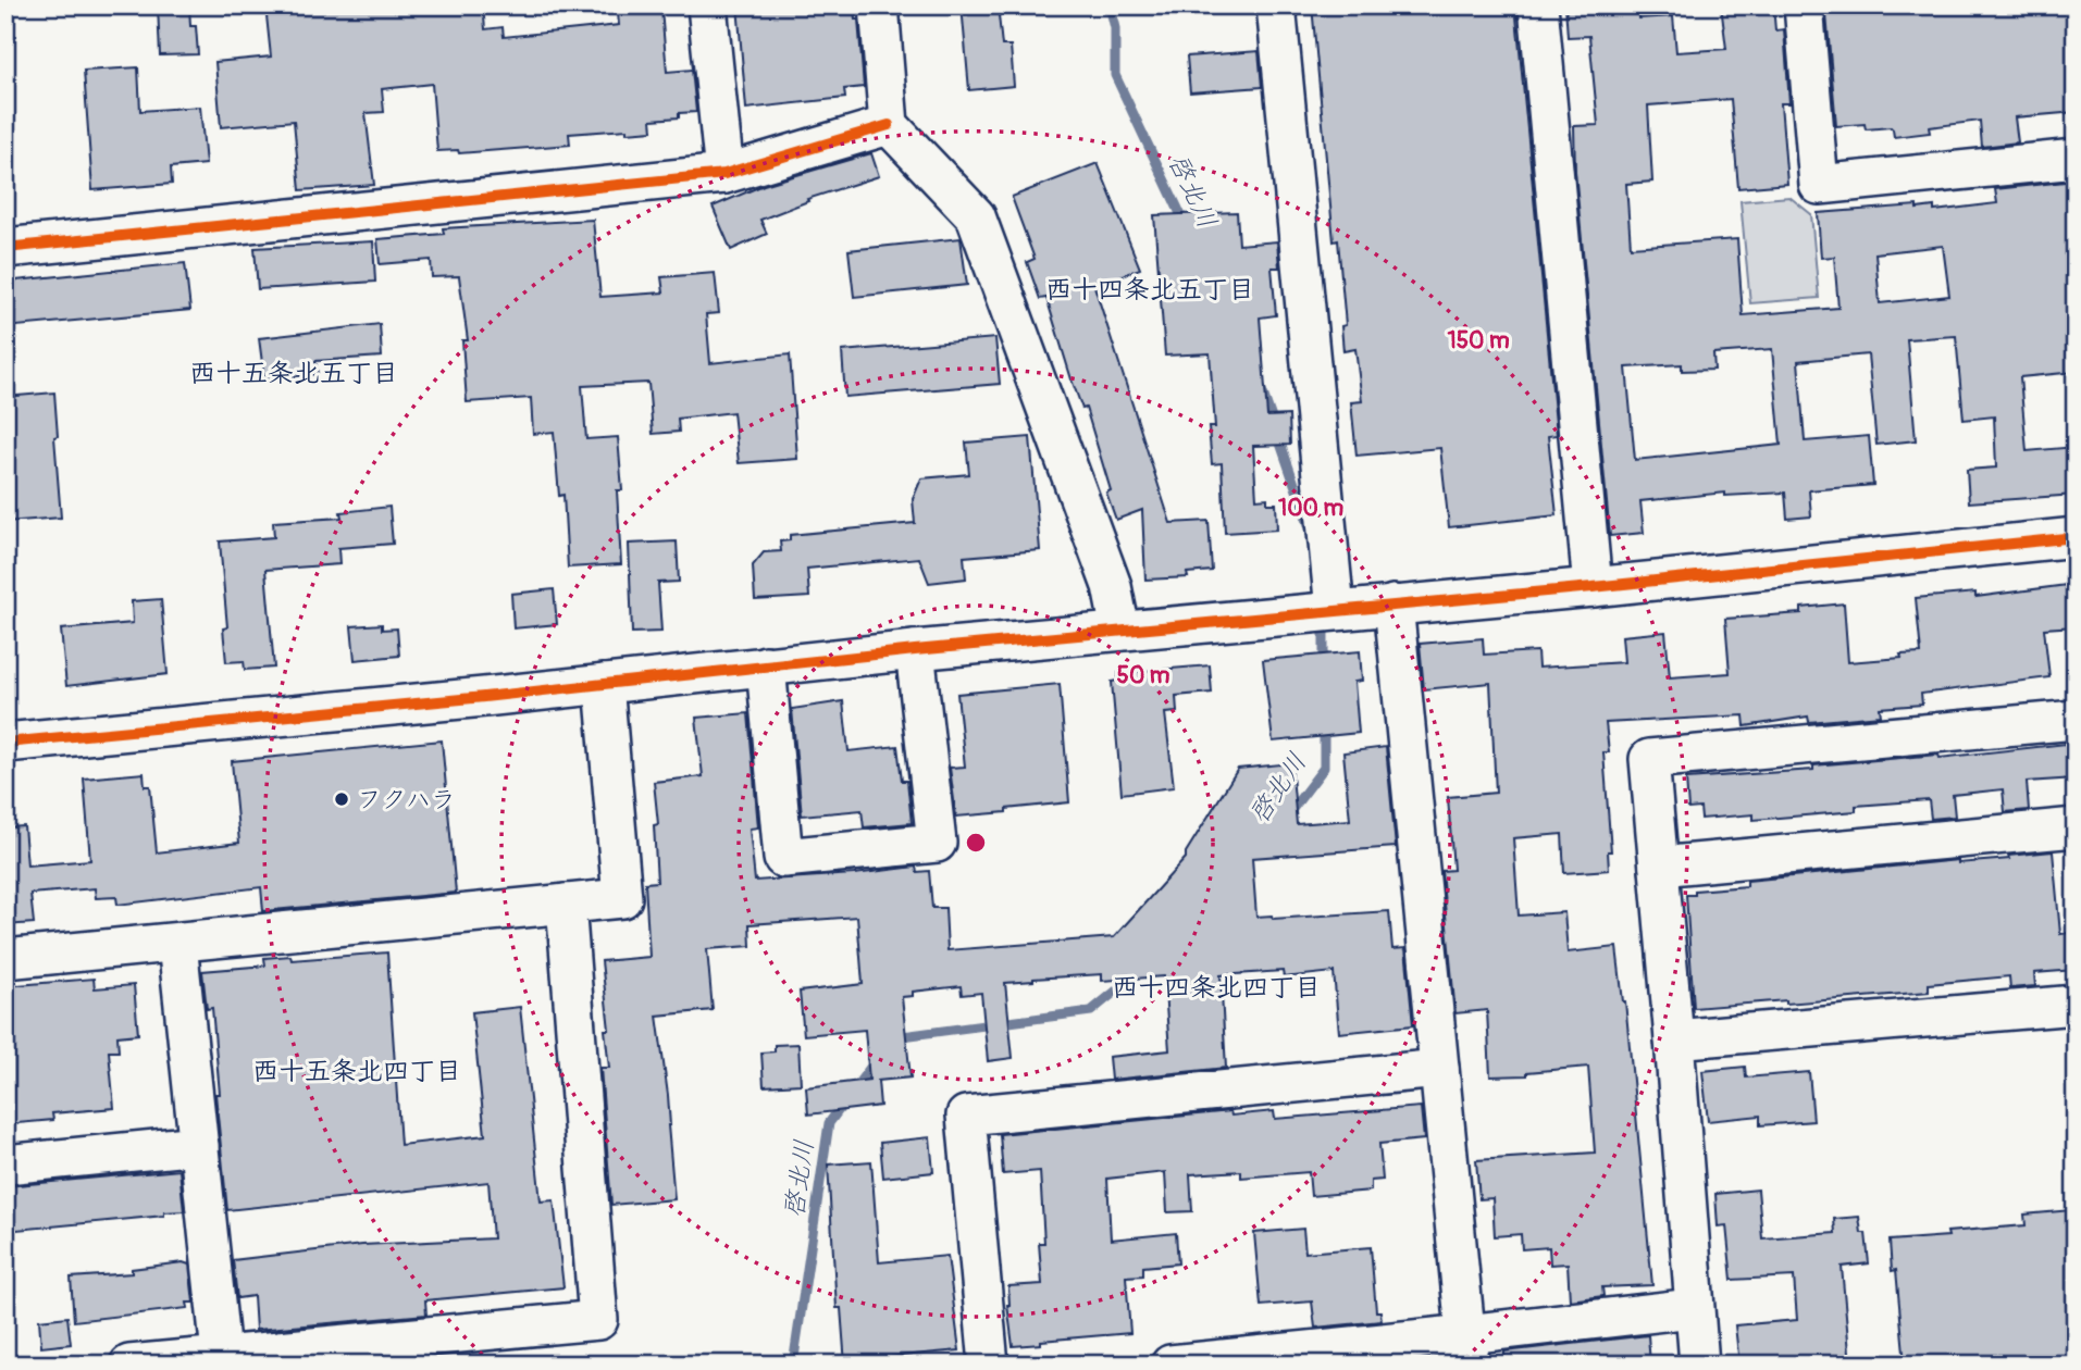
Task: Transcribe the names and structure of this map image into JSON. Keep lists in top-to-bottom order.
{
  "districts": [
    "西十四条北五丁目",
    "西十五条北五丁目",
    "西十四条北四丁目",
    "西十五条北四丁目"
  ],
  "water": ["啓北川"],
  "places": ["フクハラ"],
  "rings": ["150 m", "100 m", "50 m"]
}
